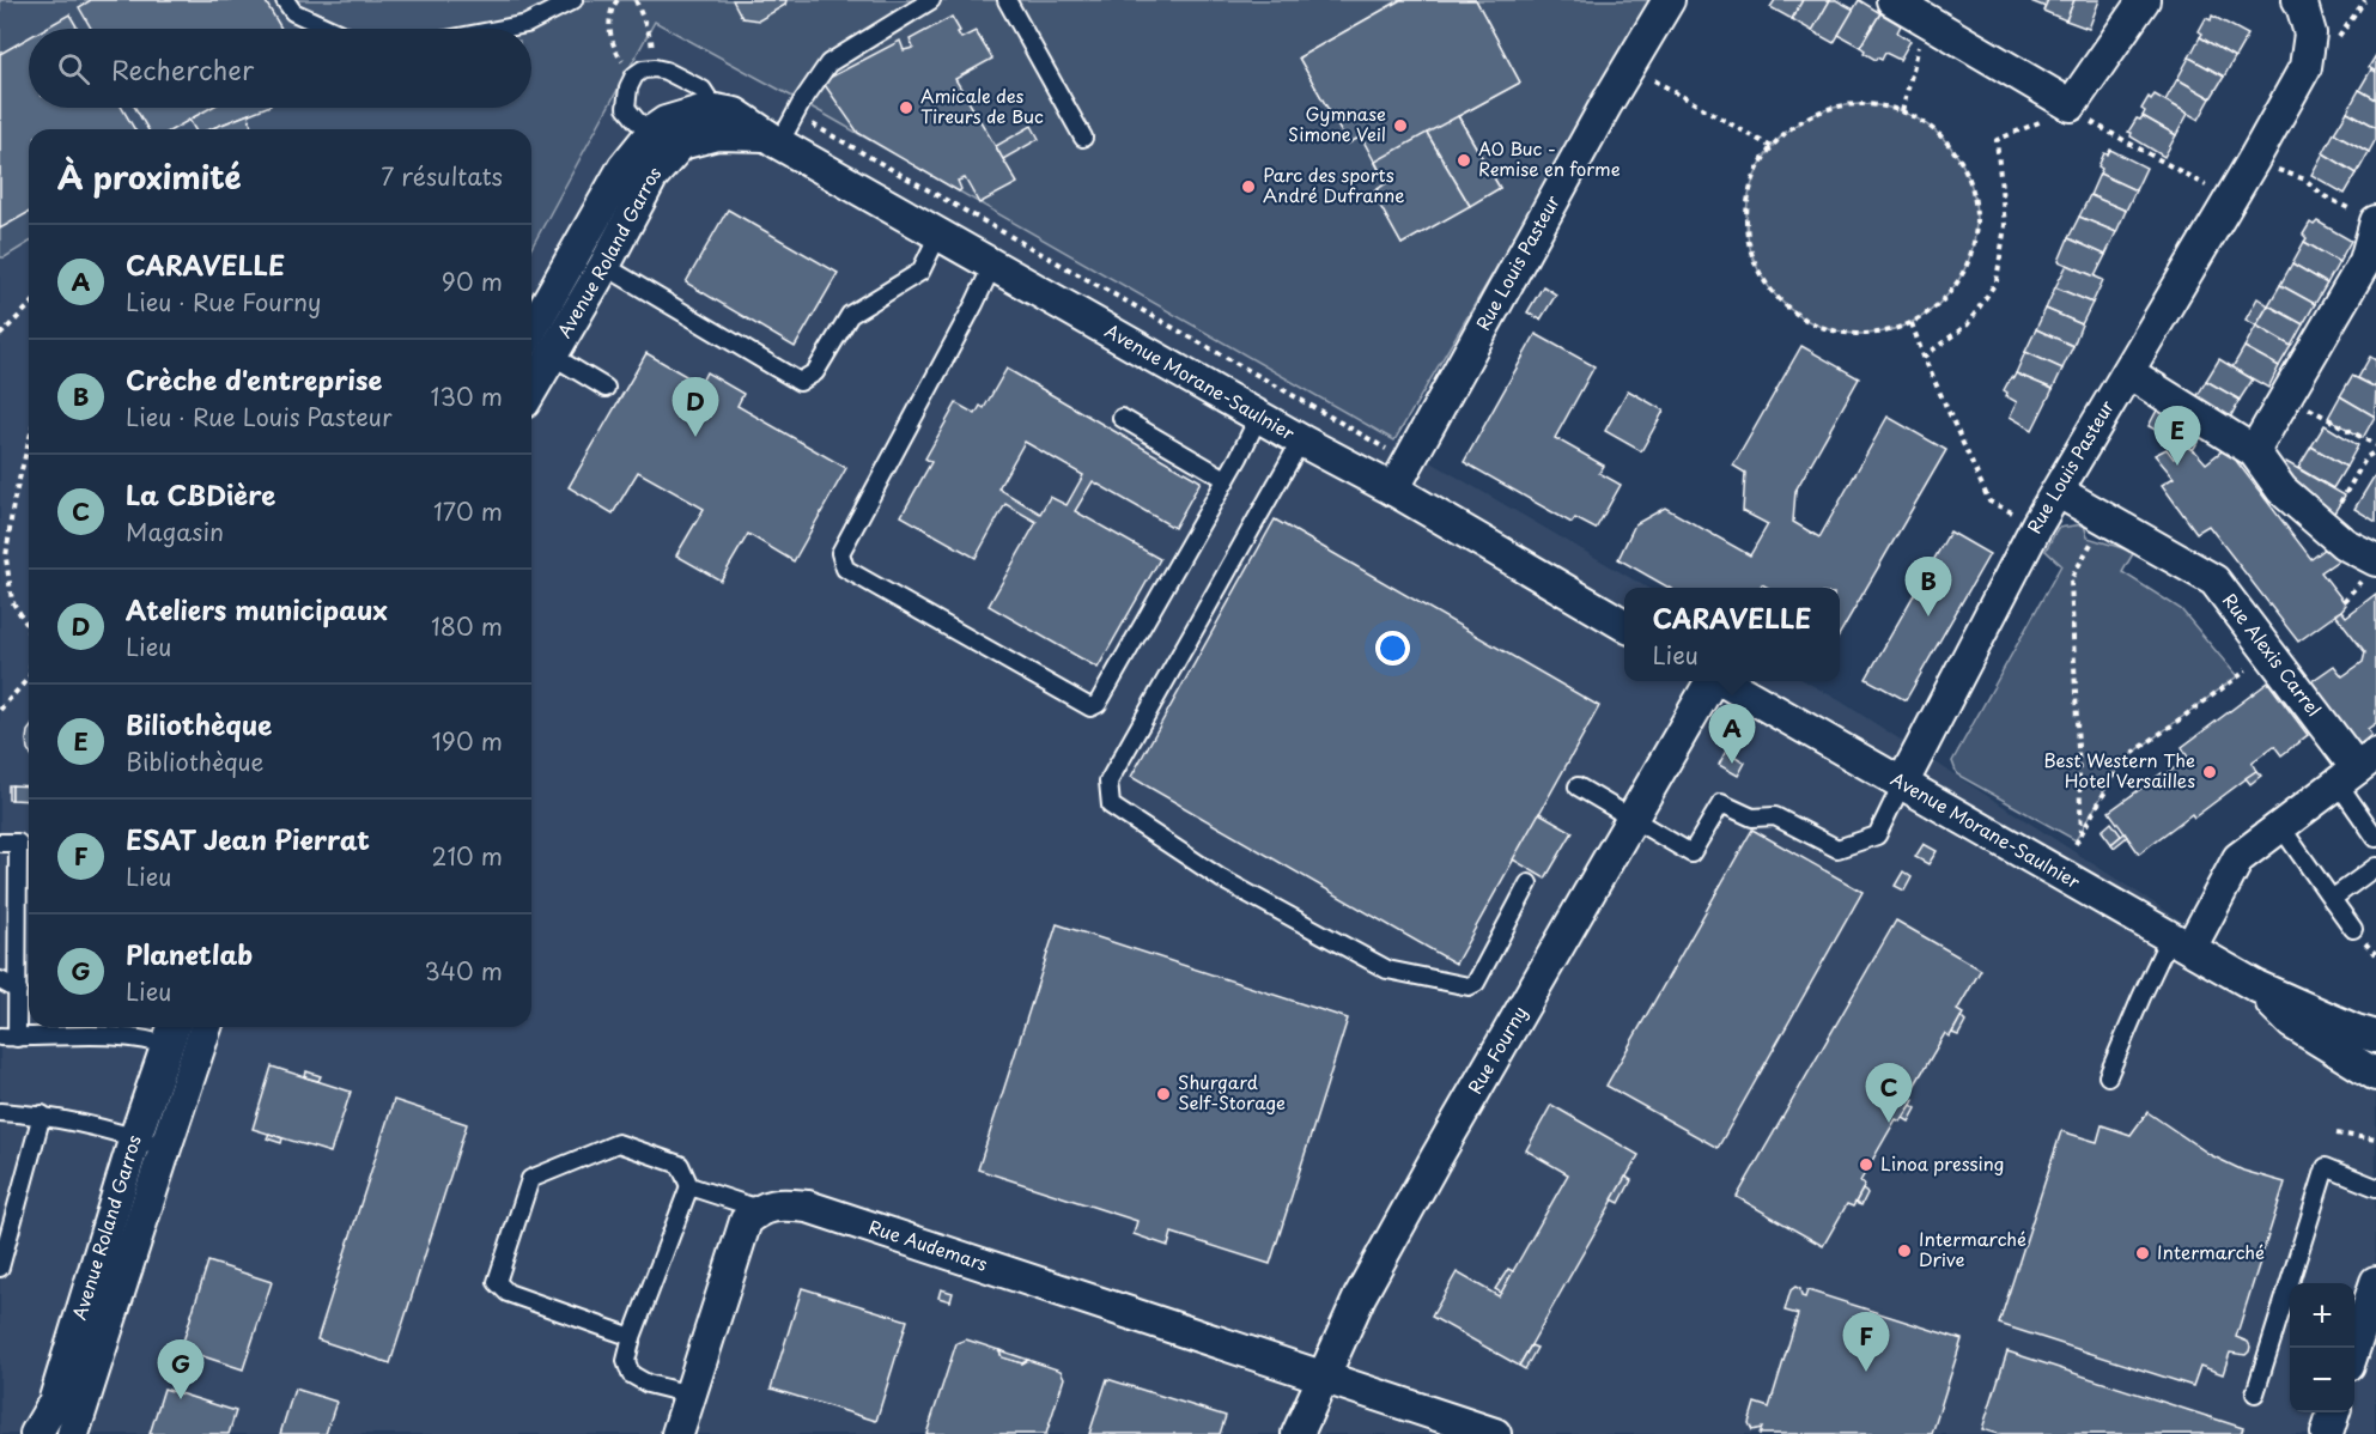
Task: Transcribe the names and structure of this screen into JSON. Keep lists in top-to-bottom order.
{
  "streets": {
    "street": [
      "Avenue Roland Garros",
      "Rue Louis Pasteur",
      "Avenue Morane-Saulnier",
      "Rue Alexis Carrel",
      "Rue Fourny",
      "Rue Audemars"
    ]
  },
  "crossings": [
    ["Rue Louis Pasteur", "Avenue Morane-Saulnier"],
    ["Rue Louis Pasteur", "Rue Alexis Carrel"],
    ["Rue Fourny", "Rue Audemars"]
  ],
  "places": [
    "Amicale des Tireurs de Buc",
    "Gymnase Simone Veil",
    "AO Buc - Remise en forme",
    "Parc des sports André Dufranne",
    "Best Western The Hotel Versailles",
    "Shurgard Self-Storage",
    "Linoa pressing",
    "Intermarché Drive",
    "Intermarché"
  ],
  "page": {
    "search": "Rechercher",
    "heading": ["À proximité", "7 résultats"],
    "list": [
      {
        "mark": "A",
        "name": "CARAVELLE",
        "note": "Lieu · Rue Fourny",
        "value": "90 m"
      },
      {
        "mark": "B",
        "name": "Crèche d'entreprise",
        "note": "Lieu · Rue Louis Pasteur",
        "value": "130 m"
      },
      {
        "mark": "C",
        "name": "La CBDière",
        "note": "Magasin",
        "value": "170 m"
      },
      {
        "mark": "D",
        "name": "Ateliers municipaux",
        "note": "Lieu",
        "value": "180 m"
      },
      {
        "mark": "E",
        "name": "Biliothèque",
        "note": "Bibliothèque",
        "value": "190 m"
      },
      {
        "mark": "F",
        "name": "ESAT Jean Pierrat",
        "note": "Lieu",
        "value": "210 m"
      },
      {
        "mark": "G",
        "name": "Planetlab",
        "note": "Lieu",
        "value": "340 m"
      }
    ],
    "pins": [
      "D",
      "E",
      "B",
      "A",
      "C",
      "F",
      "G"
    ],
    "popup": ["CARAVELLE", "Lieu"],
    "map_buttons": ["+", "−"]
  }
}
